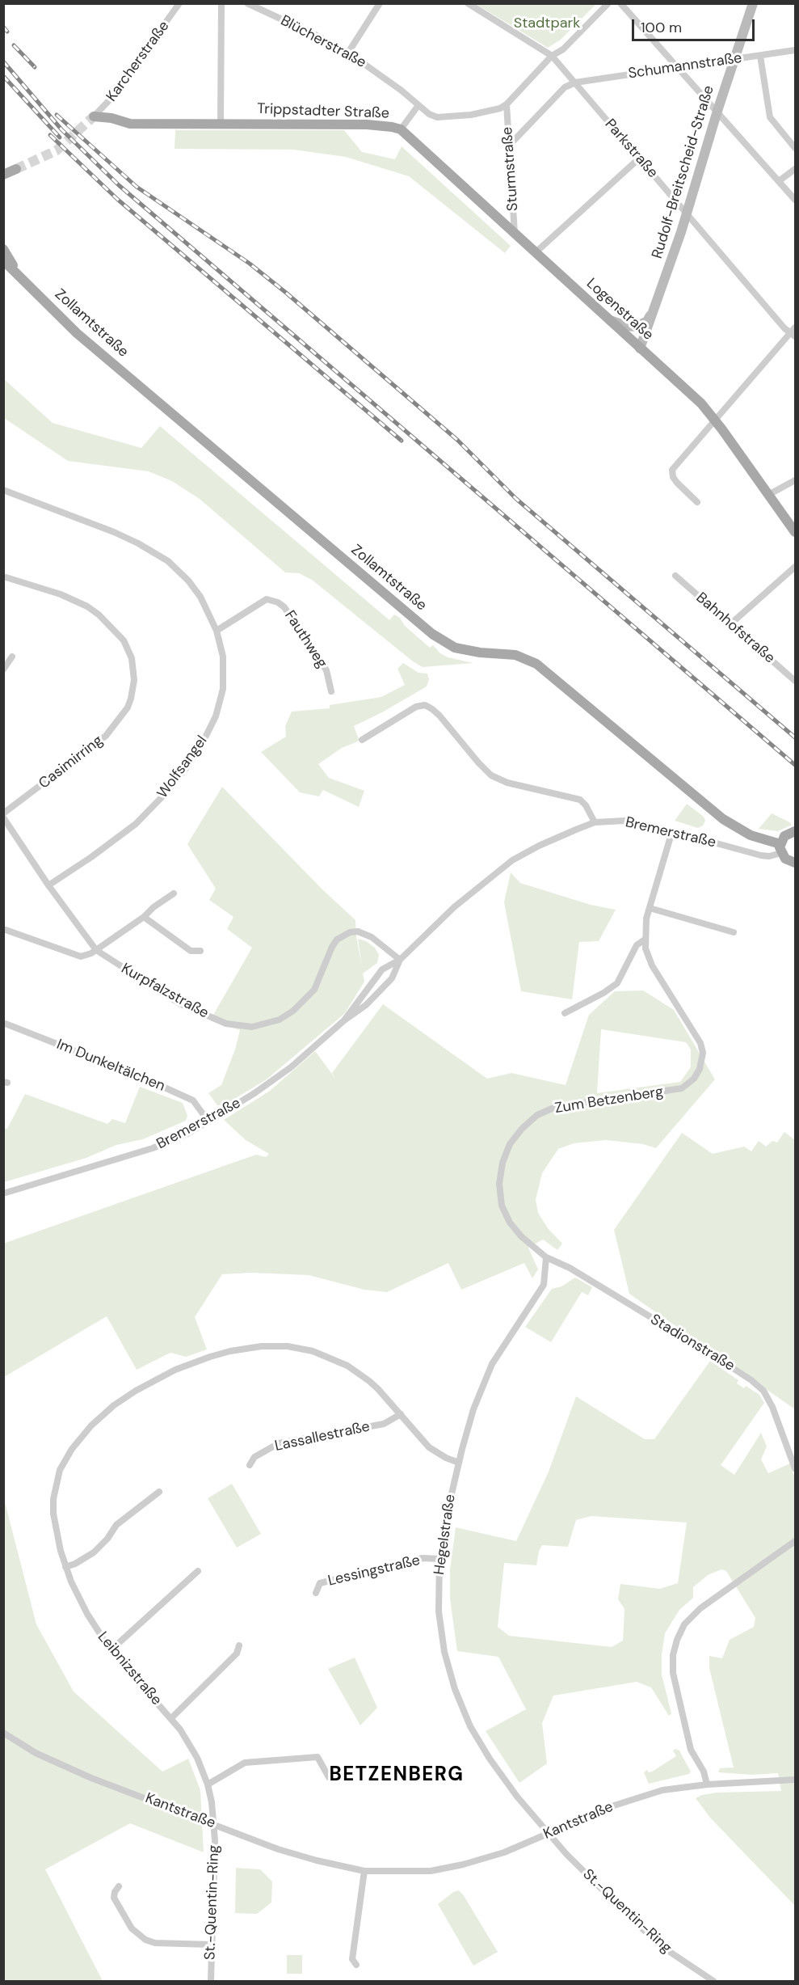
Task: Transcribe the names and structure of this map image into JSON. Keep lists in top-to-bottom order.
{
  "streets": {
    "main road": ["Trippstadter Straße", "Logenstraße", "Zollamtstraße"],
    "street": [
      "Blücherstraße",
      "Karcherstraße",
      "Schumannstraße",
      "Parkstraße",
      "Sturmstraße",
      "Rudolf-Breitscheid-Straße",
      "Bahnhofstraße",
      "Fauthweg",
      "Casimirring",
      "Wolfsangel",
      "Bremerstraße",
      "Kurpfalzstraße",
      "Im Dunkeltälchen",
      "Zum Betzenberg",
      "Stadionstraße",
      "Lassallestraße",
      "Hegelstraße",
      "Lessingstraße",
      "Leibnizstraße",
      "Kantstraße",
      "St.-Quentin-Ring"
    ]
  },
  "crossings": [
    ["Blücherstraße", "Trippstadter Straße"],
    ["Karcherstraße", "Trippstadter Straße"],
    ["Schumannstraße", "Parkstraße"],
    ["Schumannstraße", "Rudolf-Breitscheid-Straße"],
    ["Trippstadter Straße", "Logenstraße"],
    ["Parkstraße", "Rudolf-Breitscheid-Straße"],
    ["Sturmstraße", "Logenstraße"],
    ["Rudolf-Breitscheid-Straße", "Logenstraße"],
    ["Zollamtstraße", "Bremerstraße"],
    ["Fauthweg", "Wolfsangel"],
    ["Wolfsangel", "Kurpfalzstraße"],
    ["Bremerstraße", "Kurpfalzstraße"],
    ["Bremerstraße", "Im Dunkeltälchen"],
    ["Bremerstraße", "Zum Betzenberg"],
    ["Zum Betzenberg", "Stadionstraße"],
    ["Zum Betzenberg", "Hegelstraße"],
    ["Stadionstraße", "Hegelstraße"],
    ["Lassallestraße", "Leibnizstraße"],
    ["Hegelstraße", "Lessingstraße"],
    ["Hegelstraße", "Leibnizstraße"],
    ["Hegelstraße", "Kantstraße"],
    ["Hegelstraße", "St.-Quentin-Ring"],
    ["Leibnizstraße", "Kantstraße"],
    ["Leibnizstraße", "St.-Quentin-Ring"],
    ["Kantstraße", "St.-Quentin-Ring"]
  ],
  "districts": ["BETZENBERG"],
  "parks": ["Stadtpark"],
  "scale_bar": "100 m"
}
